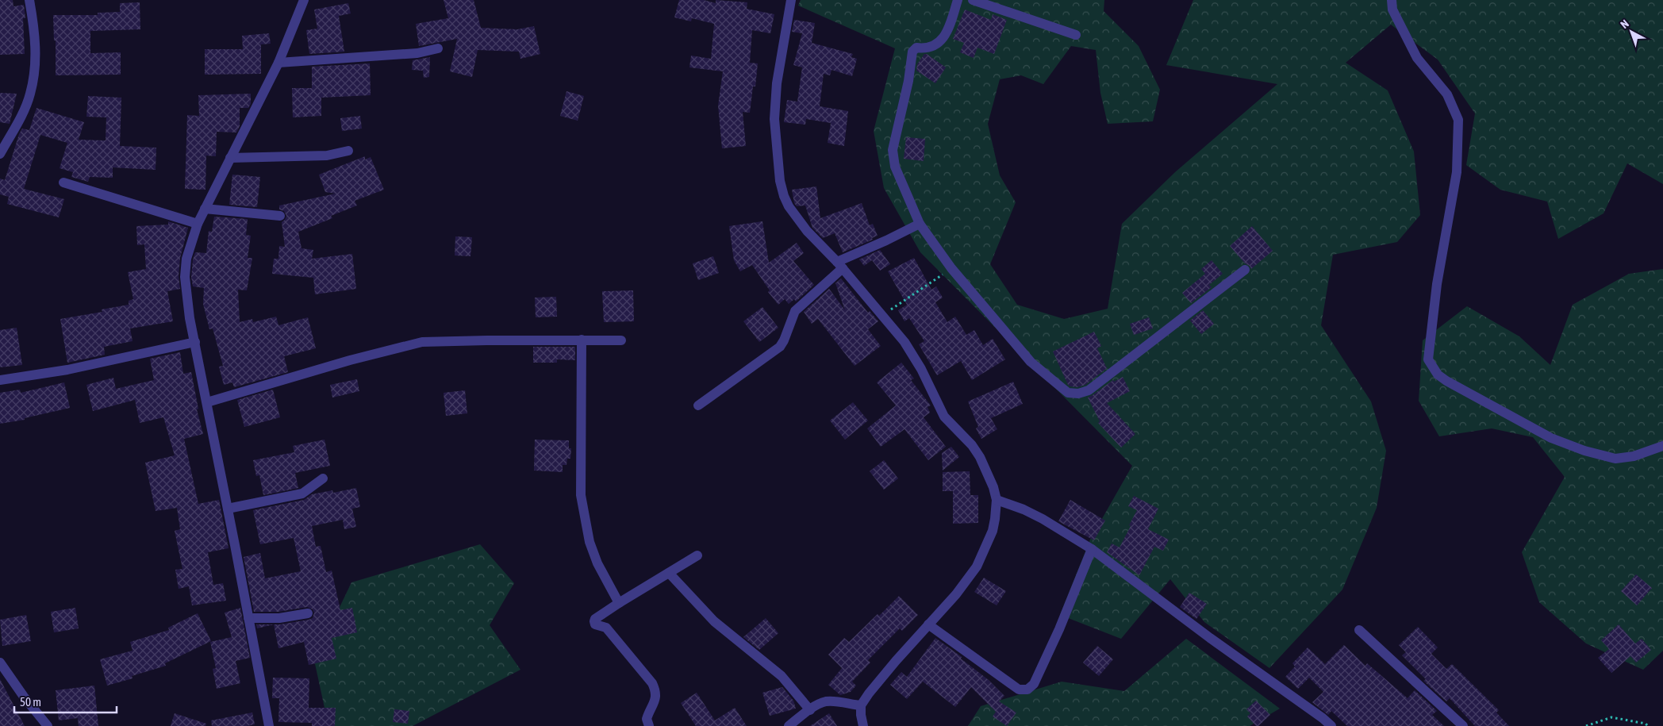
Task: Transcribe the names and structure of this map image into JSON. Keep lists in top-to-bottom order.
{
  "scale_bar": "50 m",
  "north": "top left"
}
